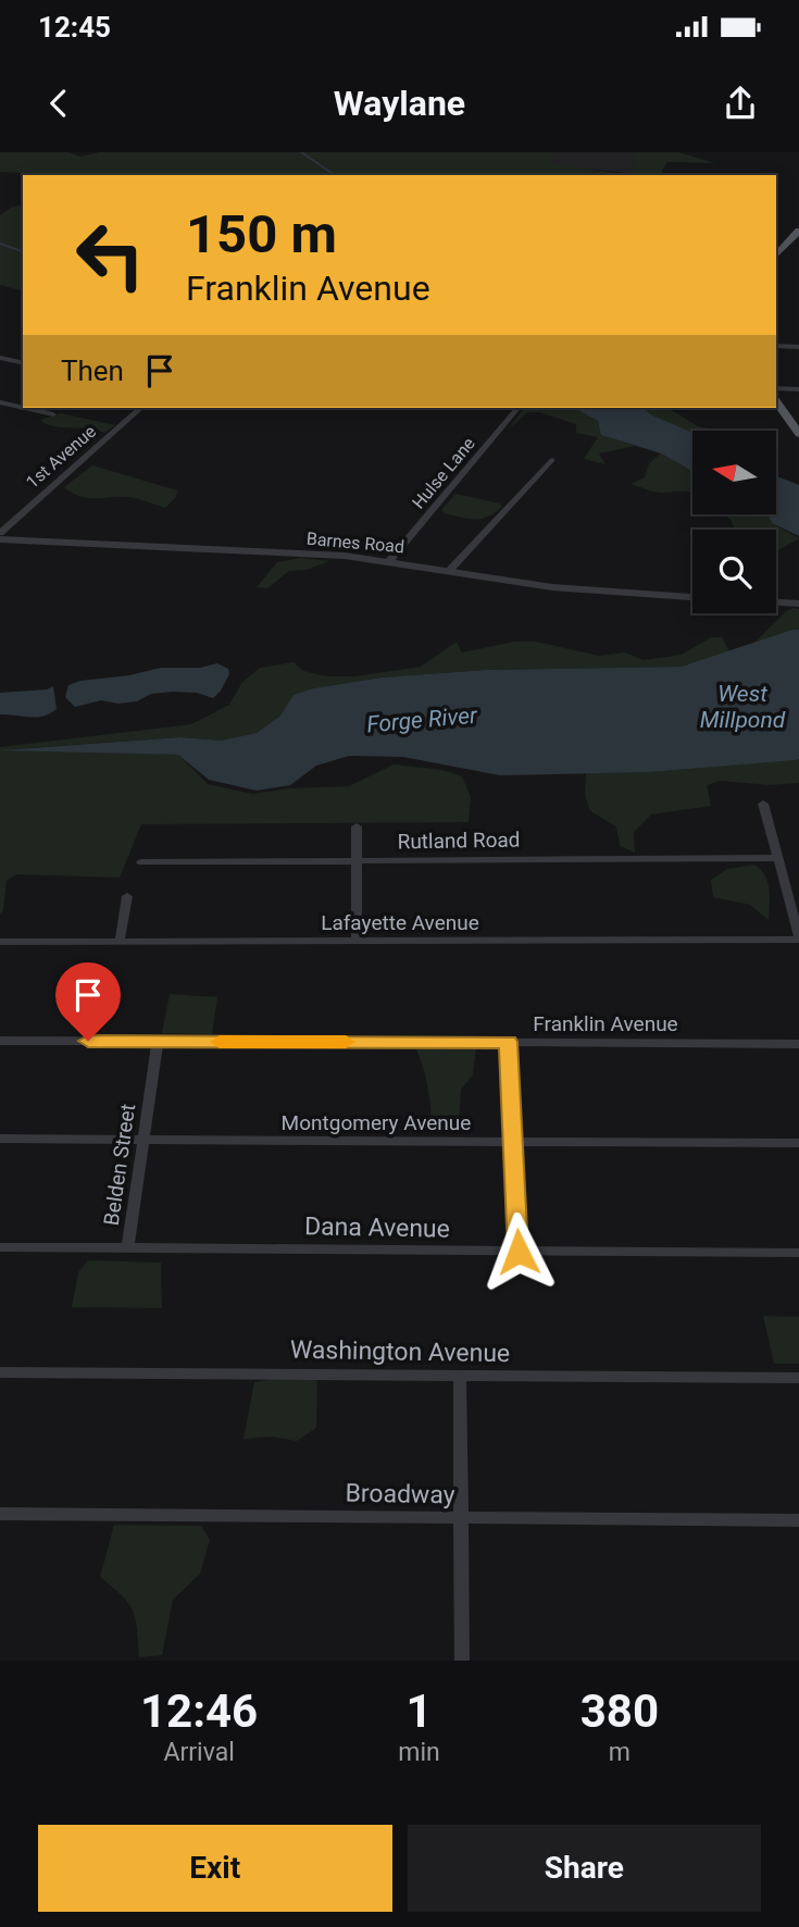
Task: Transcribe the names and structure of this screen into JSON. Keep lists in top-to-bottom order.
{
  "streets": {
    "street": [
      "1st Avenue",
      "Hulse Lane",
      "Barnes Road",
      "Rutland Road",
      "Lafayette Avenue",
      "Franklin Avenue",
      "Montgomery Avenue",
      "Belden Street",
      "Dana Avenue",
      "Washington Avenue",
      "Broadway"
    ]
  },
  "crossings": [
    ["Hulse Lane", "Barnes Road"],
    ["Franklin Avenue", "Belden Street"],
    ["Montgomery Avenue", "Belden Street"],
    ["Belden Street", "Dana Avenue"]
  ],
  "water": ["West Millpond", "Forge River"],
  "north": "left",
  "page": {
    "status": "12:45",
    "header": "Waylane",
    "turn": ["150 m", "Franklin Avenue"],
    "then": "Then",
    "eta": [
      "12:46",
      "Arrival",
      "1",
      "min",
      "380",
      "m"
    ],
    "buttons": ["Exit", "Share"]
  }
}
